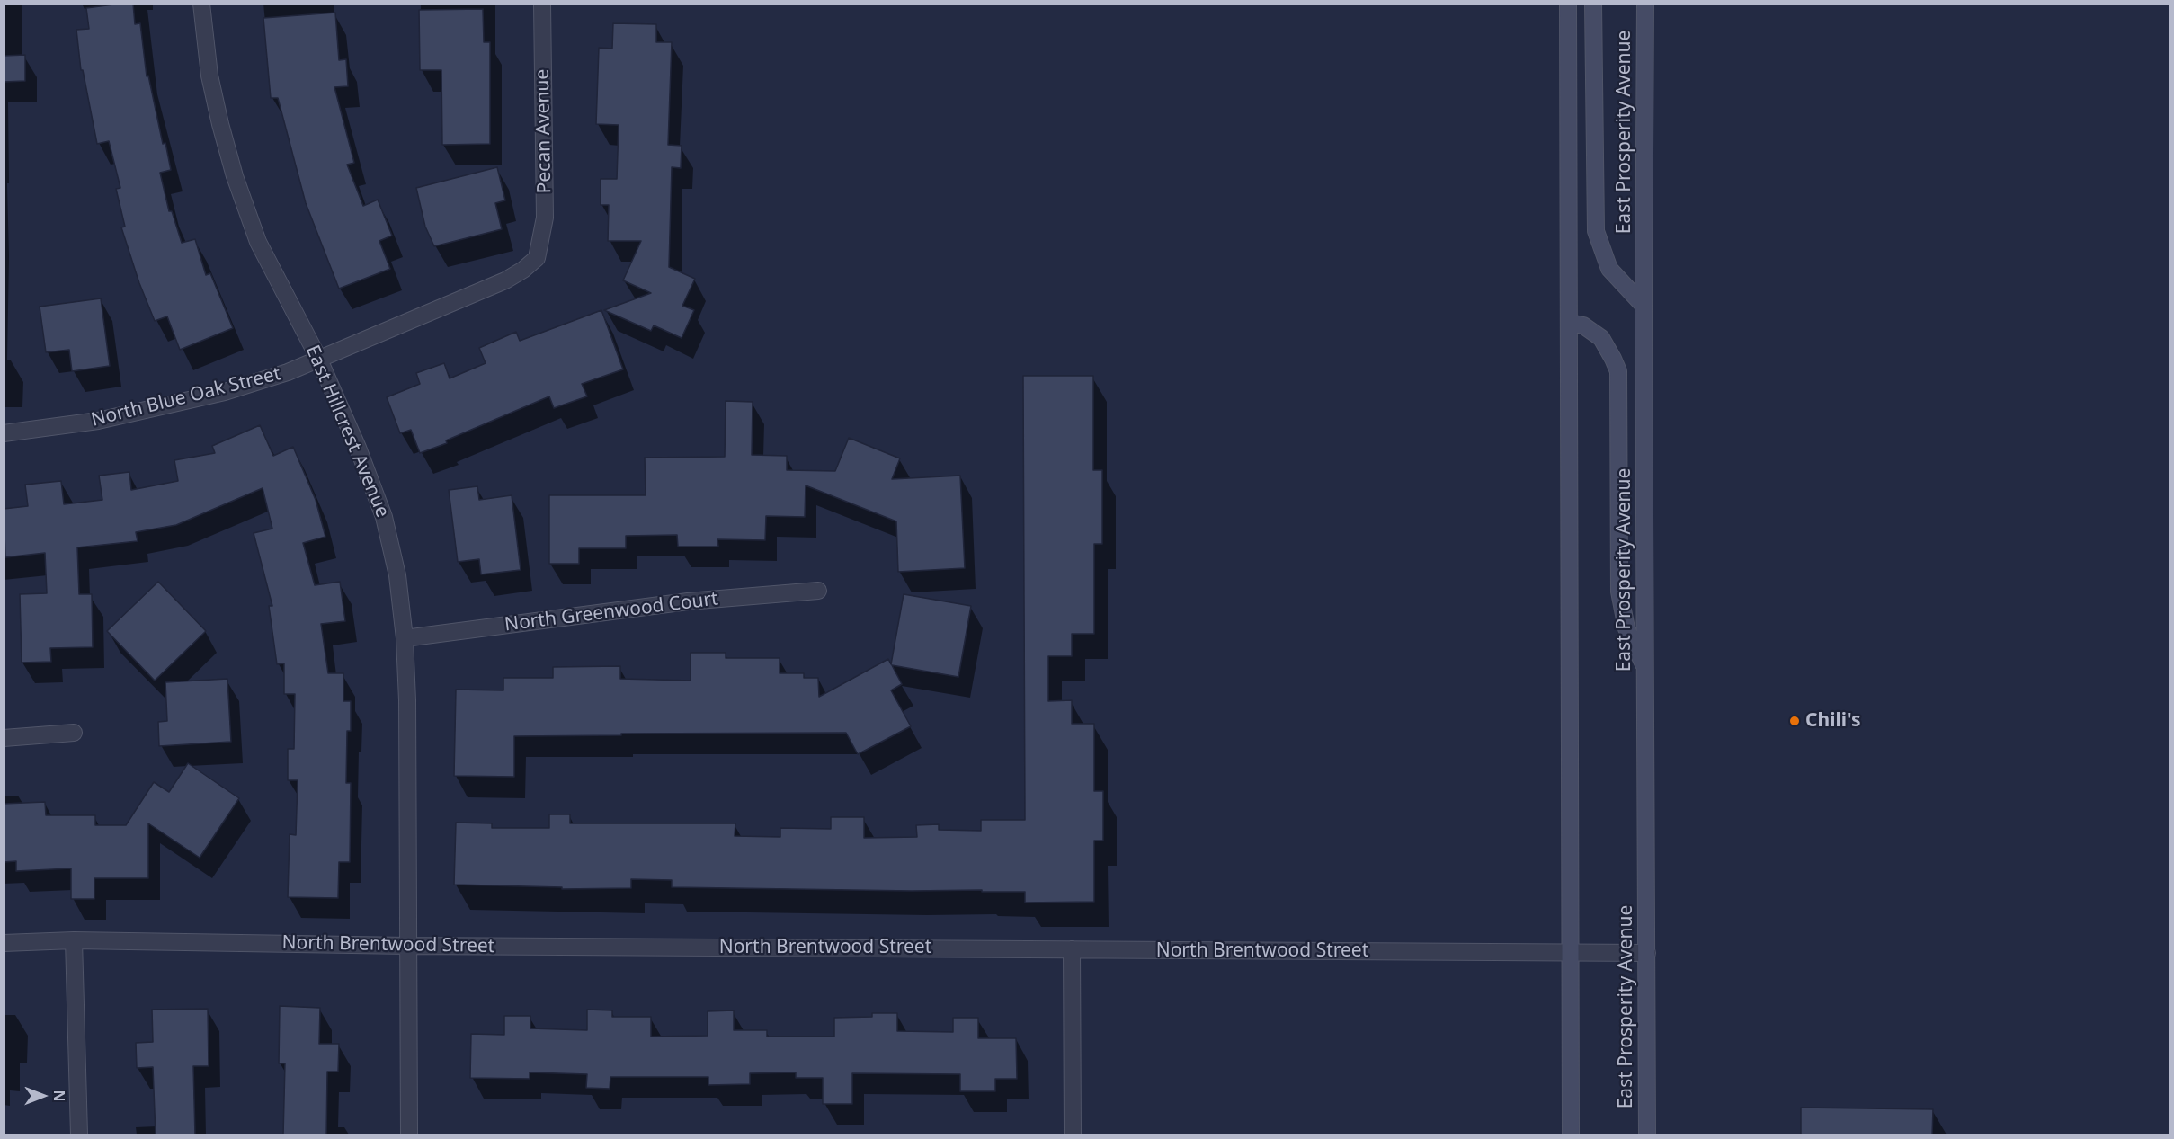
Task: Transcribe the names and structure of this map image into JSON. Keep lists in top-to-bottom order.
{
  "streets": {
    "main road": ["East Prosperity Avenue"],
    "street": [
      "Pecan Avenue",
      "North Blue Oak Street",
      "East Hillcrest Avenue",
      "North Greenwood Court",
      "North Brentwood Street"
    ]
  },
  "crossings": [
    ["Pecan Avenue", "North Blue Oak Street"],
    ["East Prosperity Avenue", "North Brentwood Street"],
    ["North Blue Oak Street", "East Hillcrest Avenue"],
    ["East Hillcrest Avenue", "North Greenwood Court"],
    ["East Hillcrest Avenue", "North Brentwood Street"]
  ],
  "places": ["Chili's"],
  "north": "right"
}
